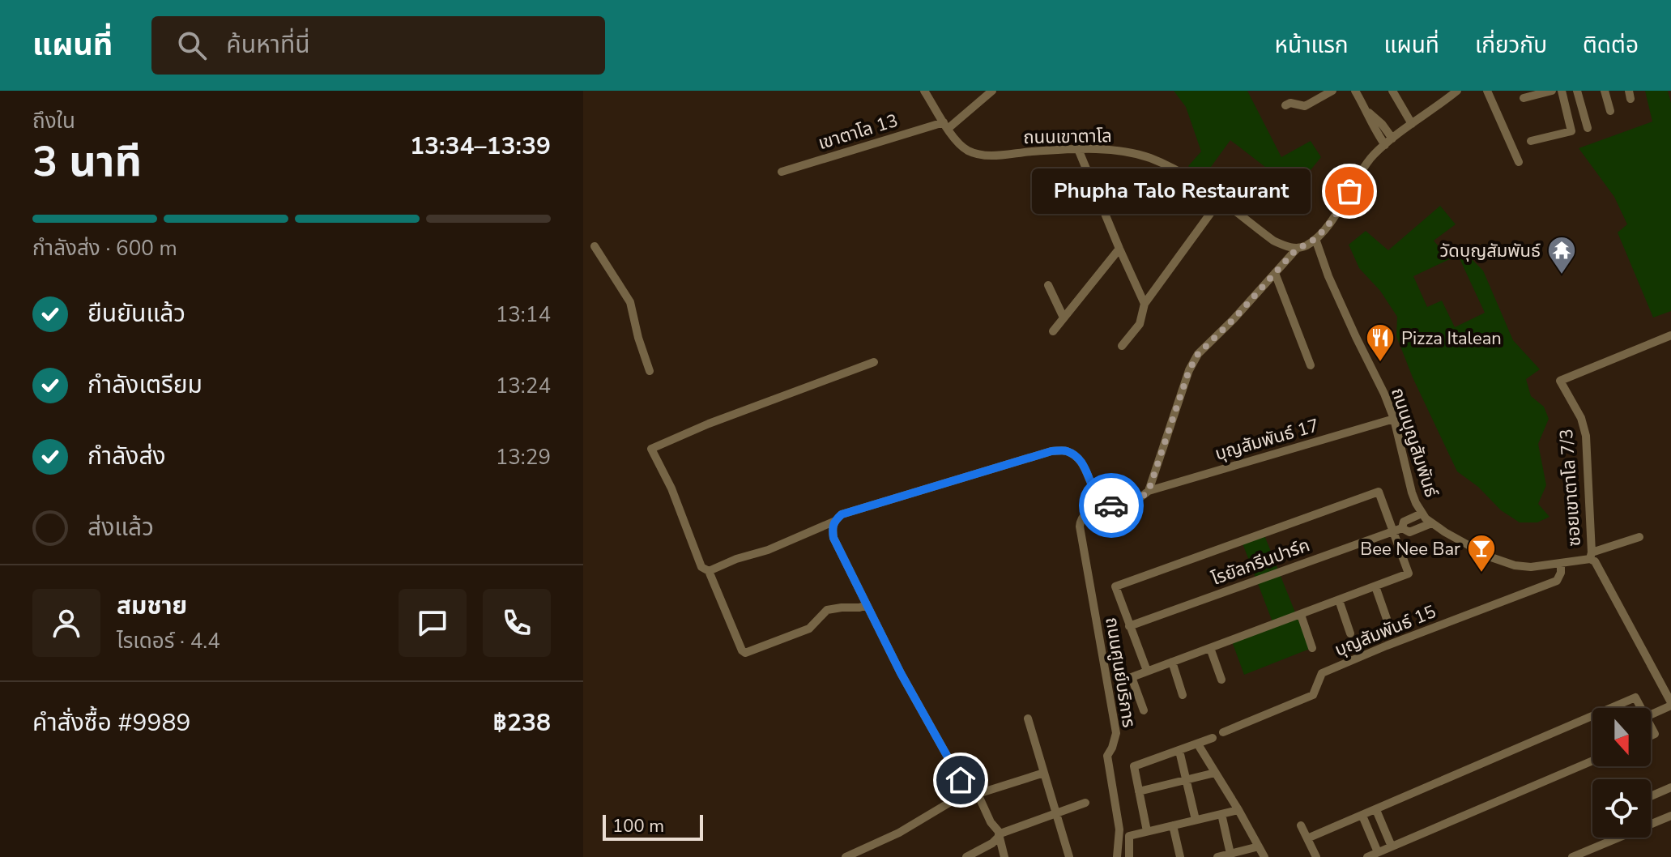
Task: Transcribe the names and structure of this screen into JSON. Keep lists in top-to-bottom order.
{
  "streets": {
    "street": [
      "เขาตาโล 13",
      "ถนนเขาตาโล",
      "บุญสัมพันธ์ 17",
      "ถนนบุญสัมพันธ์",
      "ซอยเขาตาโล 7/3",
      "โรยัลกรีนปาร์ค",
      "บุญสัมพันธ์ 15",
      "ถนนศูนย์บริการ"
    ]
  },
  "crossings": [
    ["เขาตาโล 13", "ถนนเขาตาโล"],
    ["บุญสัมพันธ์ 17", "ถนนบุญสัมพันธ์"],
    ["บุญสัมพันธ์ 17", "ถนนศูนย์บริการ"],
    ["ถนนบุญสัมพันธ์", "ซอยเขาตาโล 7/3"],
    ["ถนนบุญสัมพันธ์", "โรยัลกรีนปาร์ค"],
    ["ถนนบุญสัมพันธ์", "บุญสัมพันธ์ 15"]
  ],
  "places": {
    "other": ["Phupha Talo Restaurant"],
    "temple": ["วัดบุญสัมพันธ์"],
    "restaurant": ["Pizza Italean"],
    "bar": ["Bee Nee Bar"]
  },
  "scale_bar": "100 m",
  "north": "bottom",
  "page": {
    "header": "แผนที่",
    "search": "ค้นหาที่นี่",
    "nav": [
      "หน้าแรก",
      "แผนที่",
      "เกี่ยวกับ",
      "ติดต่อ"
    ],
    "heading": ["3 นาที", "ถึงใน", "13:34–13:39"],
    "panel": [
      "สมชาย",
      "ไรเดอร์ · 4.4",
      "คำสั่งซื้อ #9989",
      "฿238"
    ],
    "bubble": "Phupha Talo Restaurant",
    "bar": "กำลังส่ง · 600 m",
    "list": [
      ["ยืนยันแล้ว", "13:14"],
      ["กำลังเตรียม", "13:24"],
      ["กำลังส่ง", "13:29"],
      "ส่งแล้ว"
    ],
    "scale": "100 m"
  }
}
